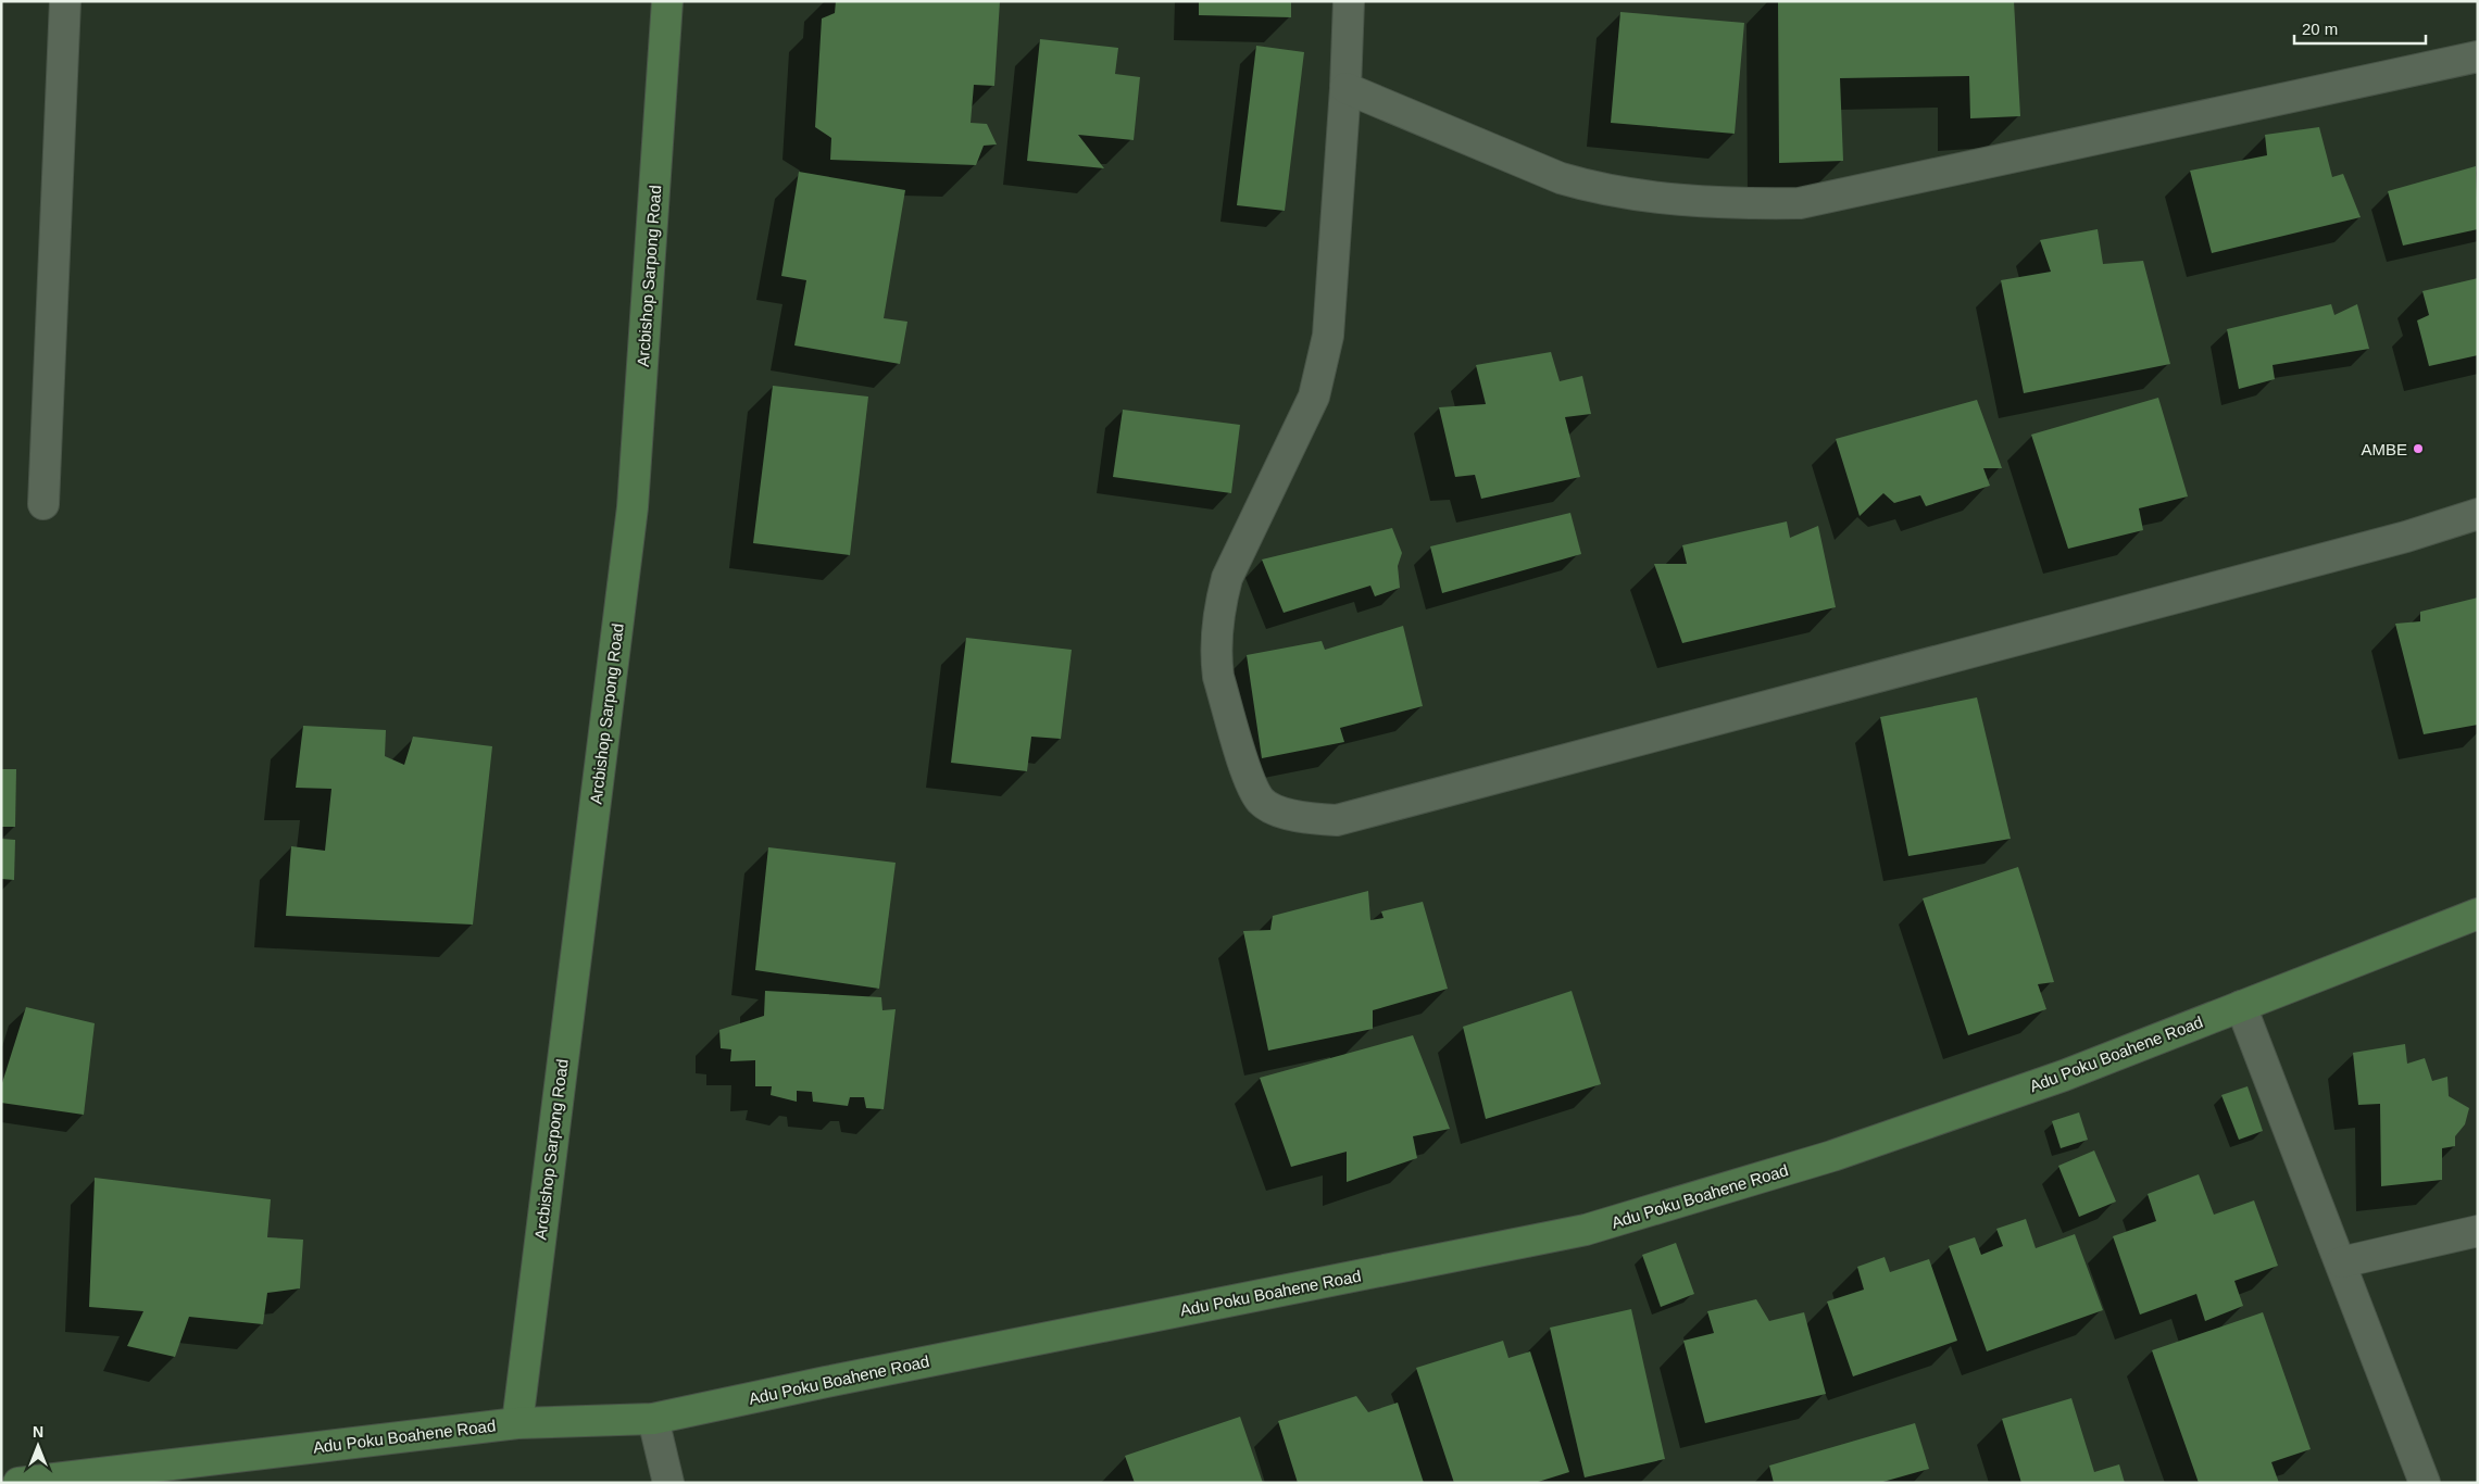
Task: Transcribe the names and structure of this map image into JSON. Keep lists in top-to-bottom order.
{
  "streets": {
    "street": ["Arcbishop Sarpong Road", "Adu Poku Boahene Road"]
  },
  "crossings": [
    ["Arcbishop Sarpong Road", "Adu Poku Boahene Road"]
  ],
  "places": ["AMBE"],
  "scale_bar": "20 m",
  "north": "top"
}
